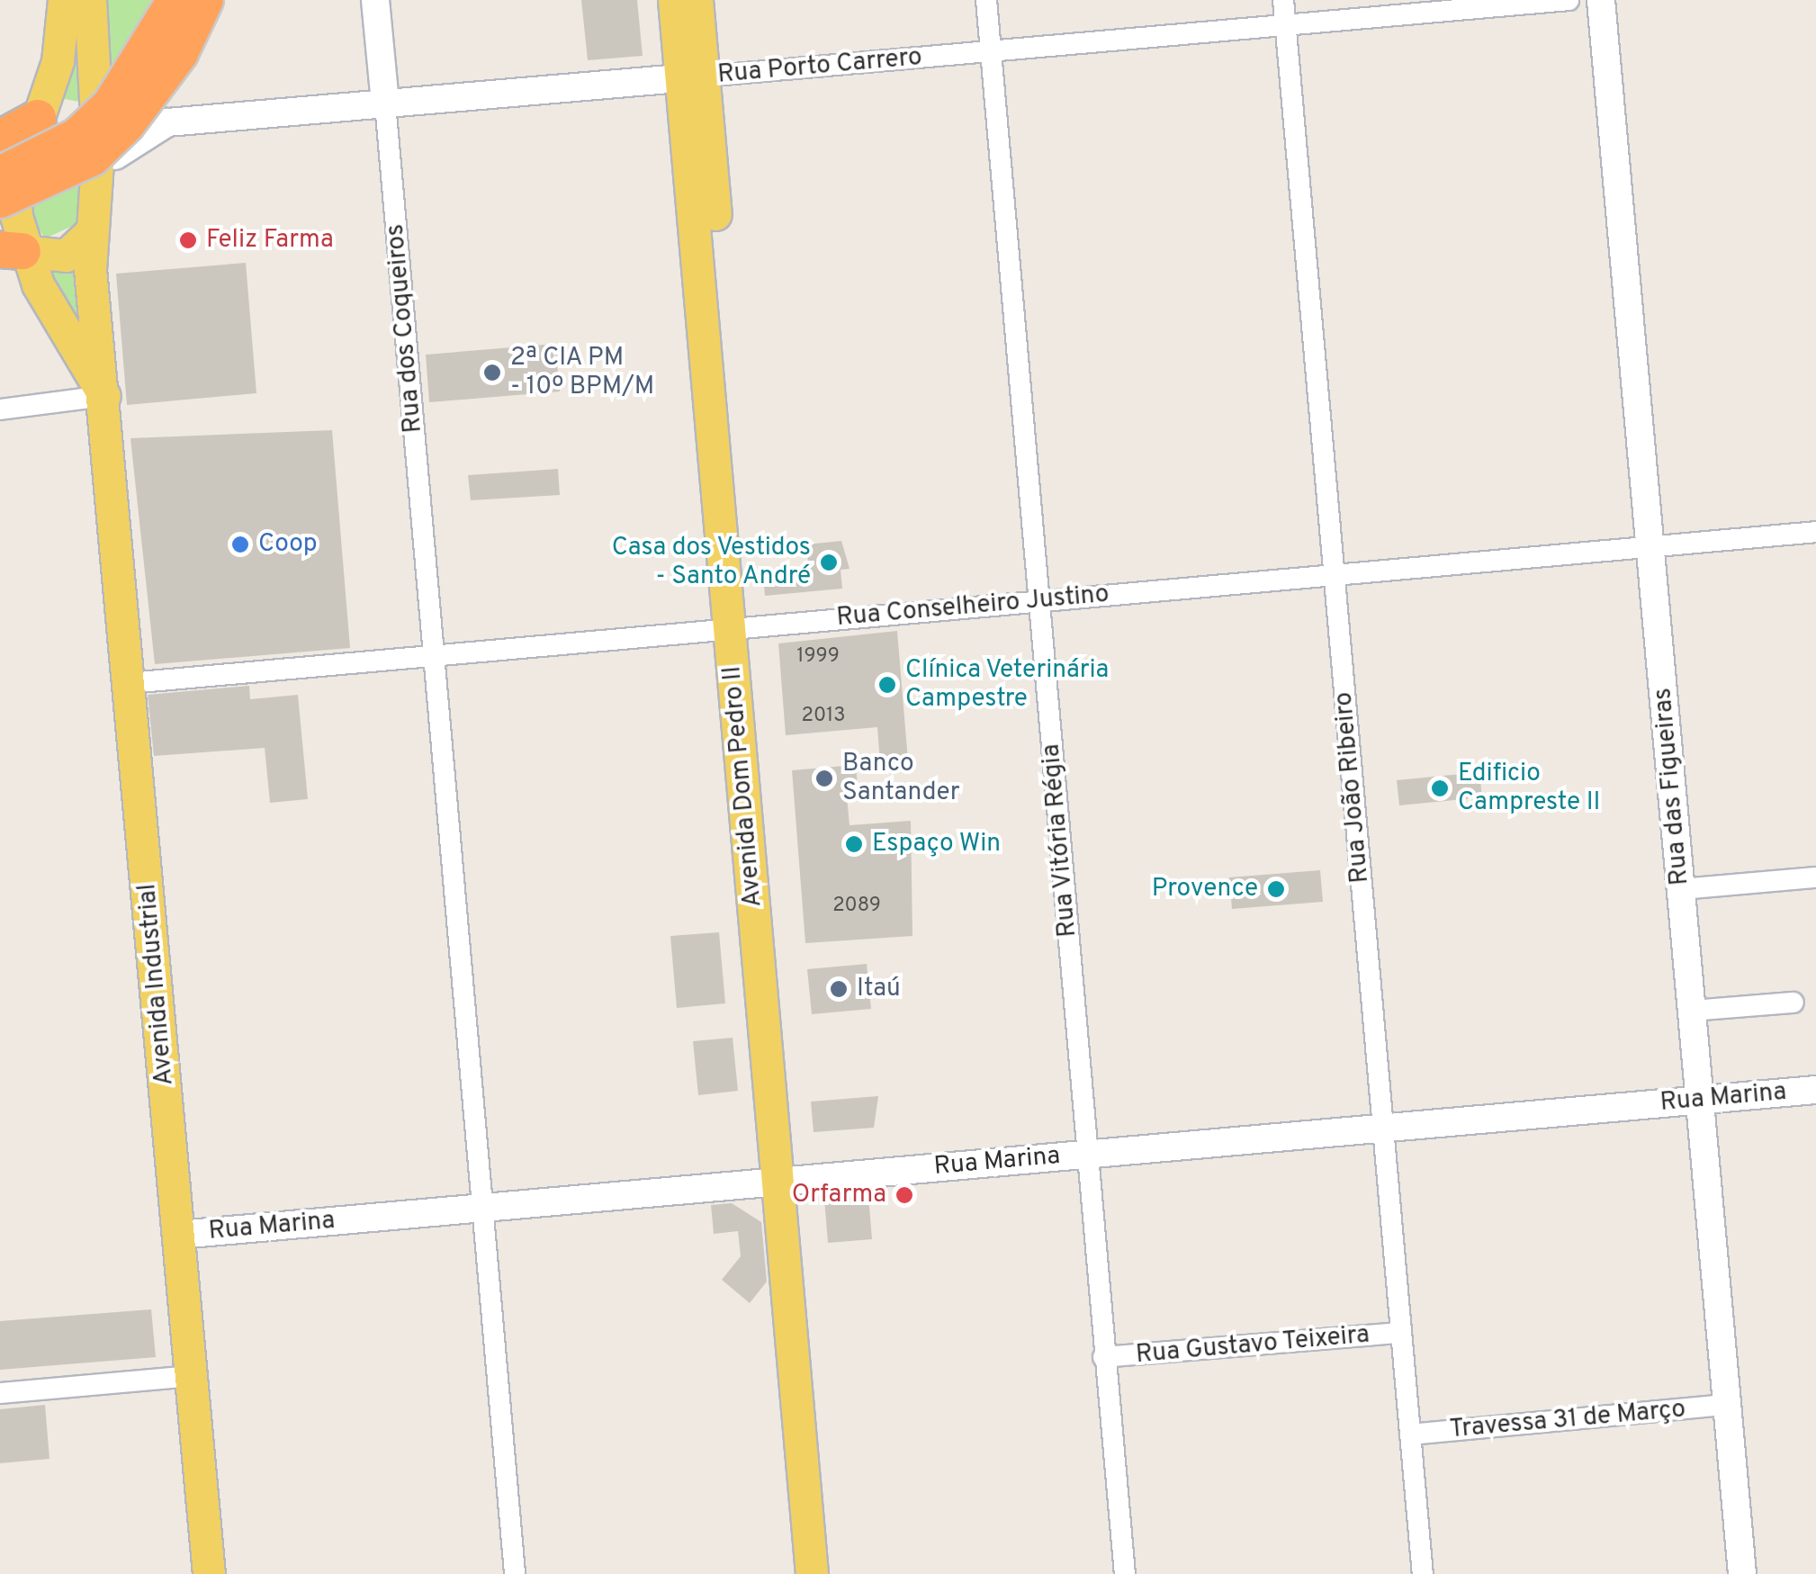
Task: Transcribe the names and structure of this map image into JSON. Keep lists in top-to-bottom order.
{
  "streets": {
    "main road": ["Avenida Dom Pedro II", "Avenida Industrial"],
    "street": [
      "Rua Porto Carrero",
      "Rua dos Coqueiros",
      "Rua Conselheiro Justino",
      "Rua das Figueiras",
      "Rua João Ribeiro",
      "Rua Vitória Régia",
      "Rua Marina",
      "Rua Gustavo Teixeira",
      "Travessa 31 de Março"
    ]
  },
  "crossings": [
    ["Rua Porto Carrero", "Rua dos Coqueiros"],
    ["Rua Porto Carrero", "Avenida Dom Pedro II"],
    ["Rua Porto Carrero", "Rua João Ribeiro"],
    ["Rua Porto Carrero", "Rua Vitória Régia"],
    ["Rua Porto Carrero", "Avenida Industrial"],
    ["Rua dos Coqueiros", "Rua Conselheiro Justino"],
    ["Rua dos Coqueiros", "Rua Marina"],
    ["Rua Conselheiro Justino", "Avenida Dom Pedro II"],
    ["Rua Conselheiro Justino", "Rua das Figueiras"],
    ["Rua Conselheiro Justino", "Rua João Ribeiro"],
    ["Rua Conselheiro Justino", "Rua Vitória Régia"],
    ["Rua Conselheiro Justino", "Avenida Industrial"],
    ["Avenida Dom Pedro II", "Rua Marina"],
    ["Rua das Figueiras", "Rua Marina"],
    ["Rua das Figueiras", "Travessa 31 de Março"],
    ["Rua João Ribeiro", "Rua Marina"],
    ["Rua João Ribeiro", "Rua Gustavo Teixeira"],
    ["Rua João Ribeiro", "Travessa 31 de Março"],
    ["Rua Vitória Régia", "Rua Marina"],
    ["Rua Vitória Régia", "Rua Gustavo Teixeira"],
    ["Avenida Industrial", "Rua Marina"]
  ],
  "places": [
    "Feliz Farma",
    "2ª CIA PM - 10º BPM/M",
    "Coop",
    "Casa dos Vestidos - Santo André",
    "Clínica Veterinária Campestre",
    "Banco Santander",
    "Edificio Campreste II",
    "Espaço Win",
    "Provence",
    "Itaú",
    "Orfarma"
  ],
  "house_numbers": ["1999", "2013", "2089"]
}
